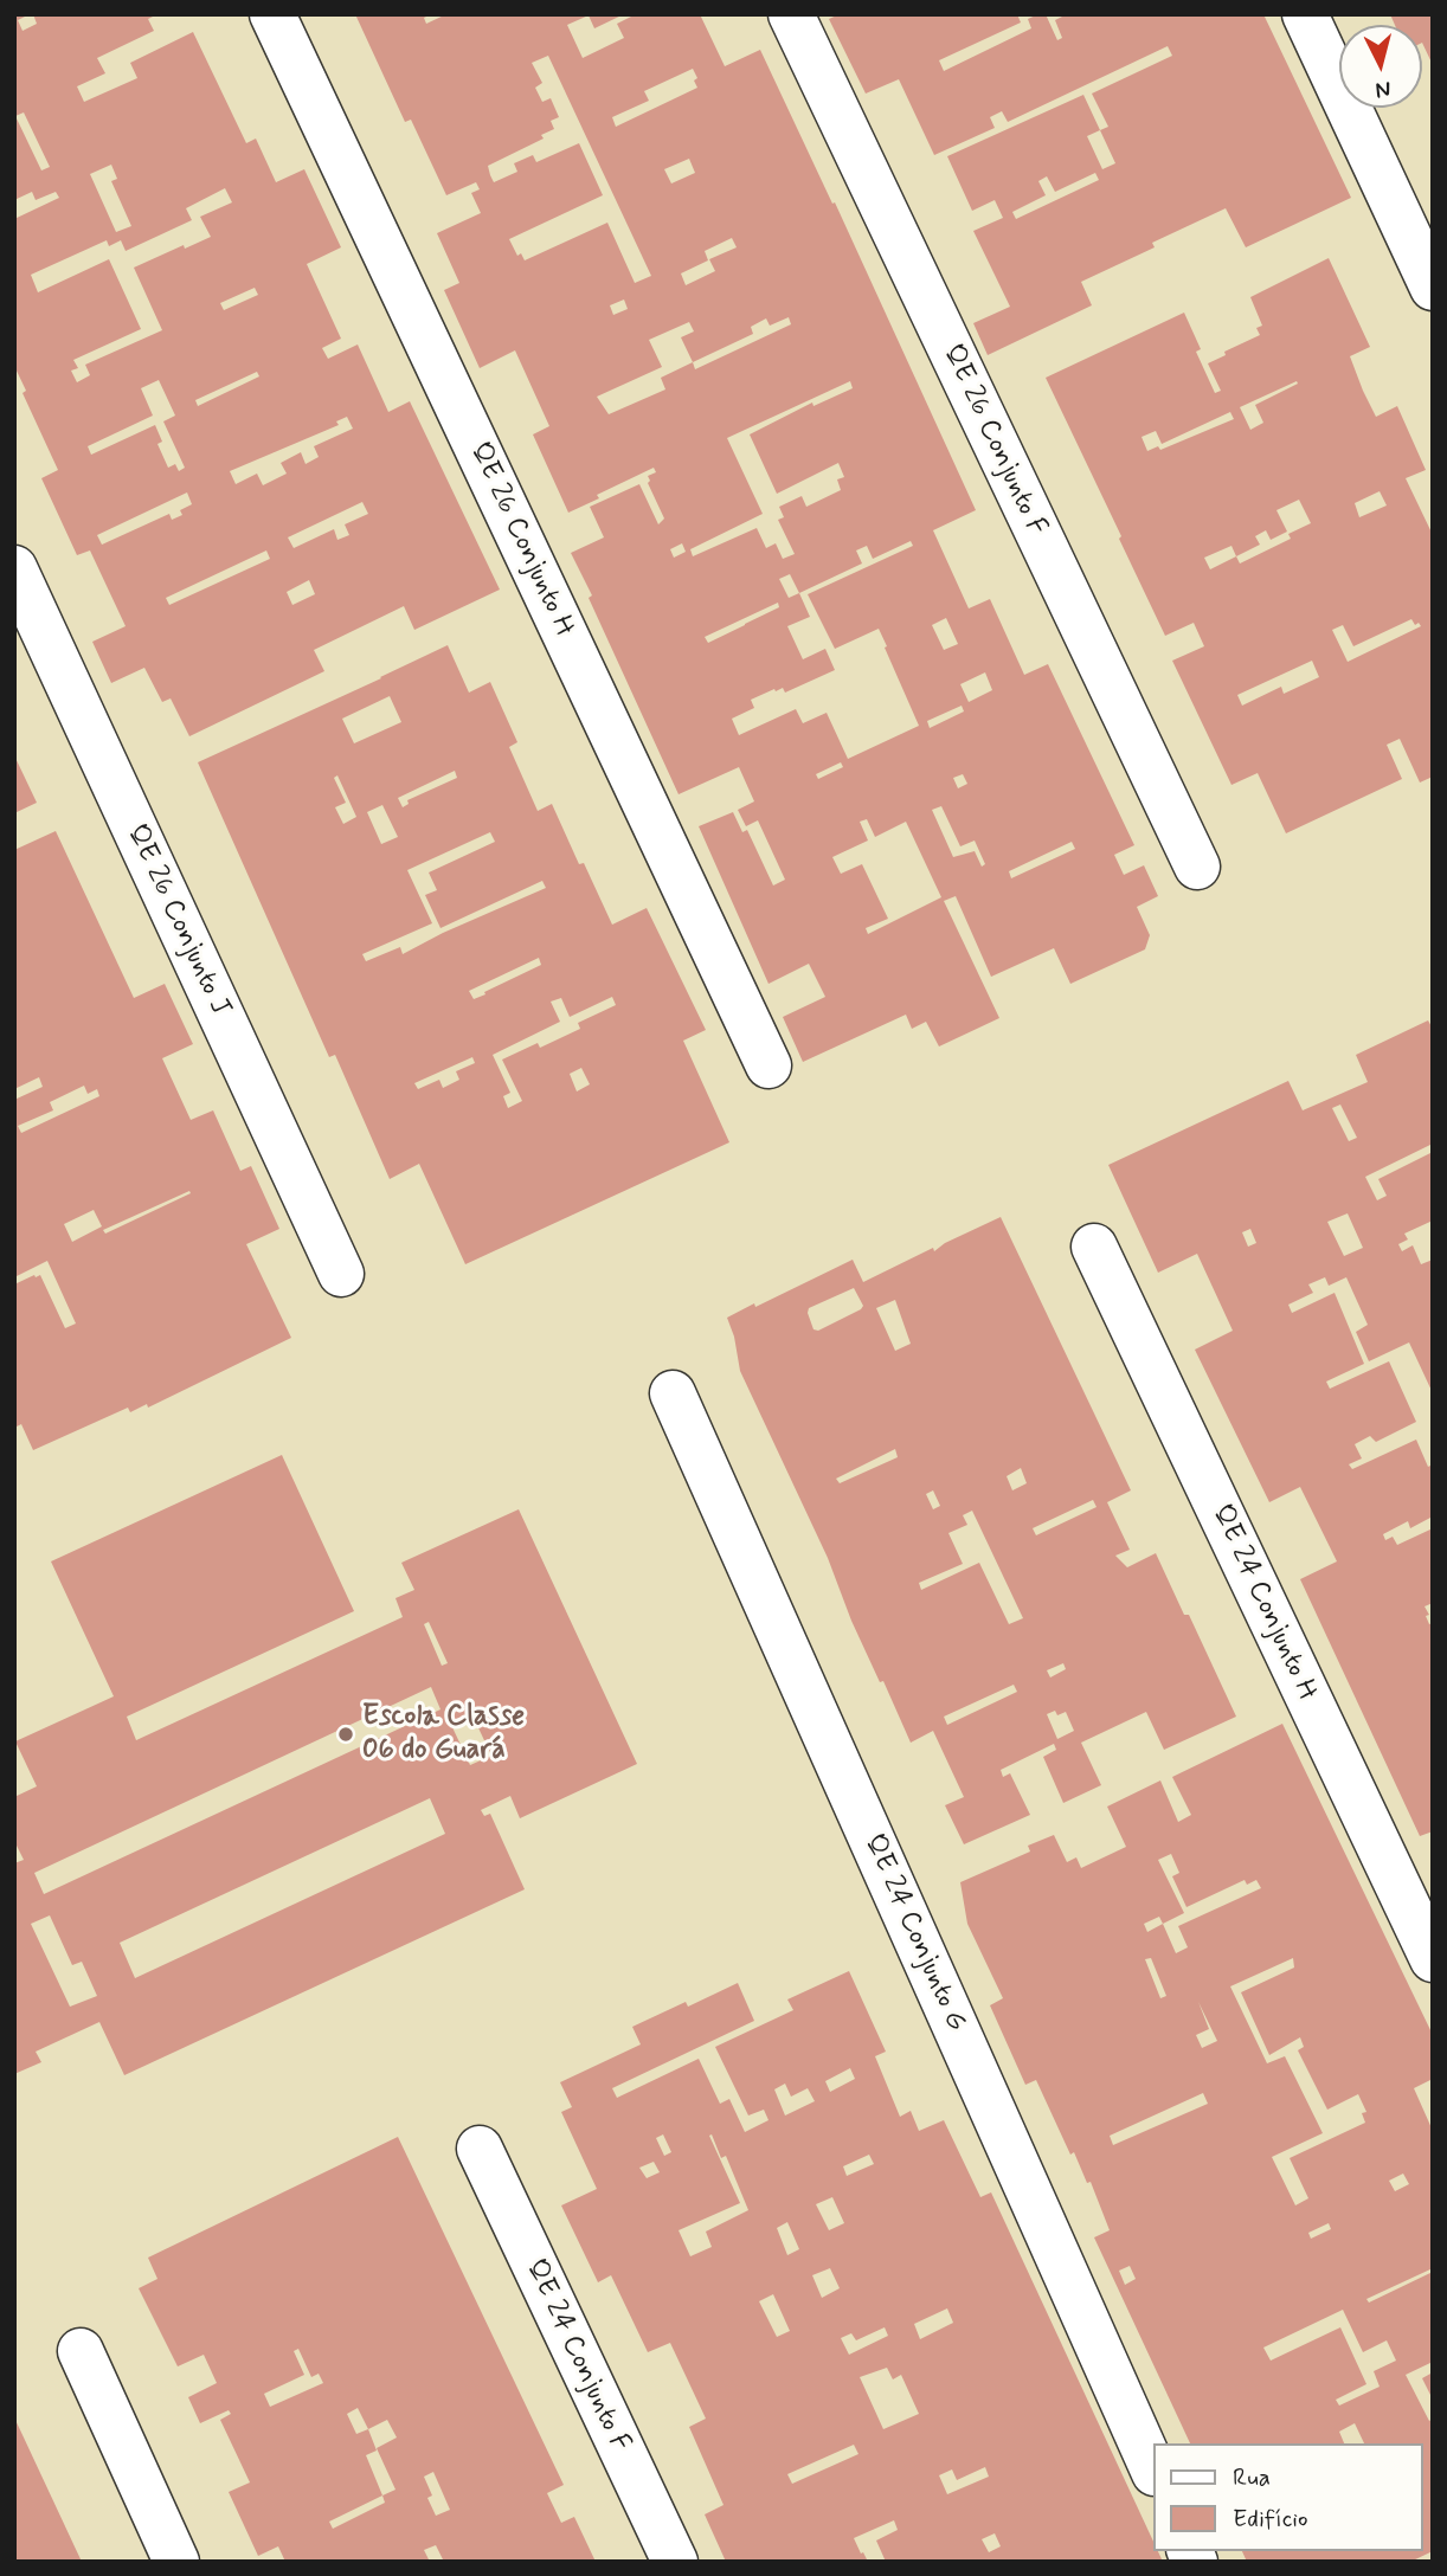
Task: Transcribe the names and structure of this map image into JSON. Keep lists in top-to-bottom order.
{
  "streets": {
    "street": [
      "QE 26 Conjunto F",
      "QE 26 Conjunto H",
      "QE 26 Conjunto J",
      "QE 24 Conjunto H",
      "QE 24 Conjunto G",
      "QE 24 Conjunto F"
    ]
  },
  "places": ["Escola Classe 06 do Guará"],
  "legend": ["Rua", "Edifício"],
  "north": "bottom"
}
